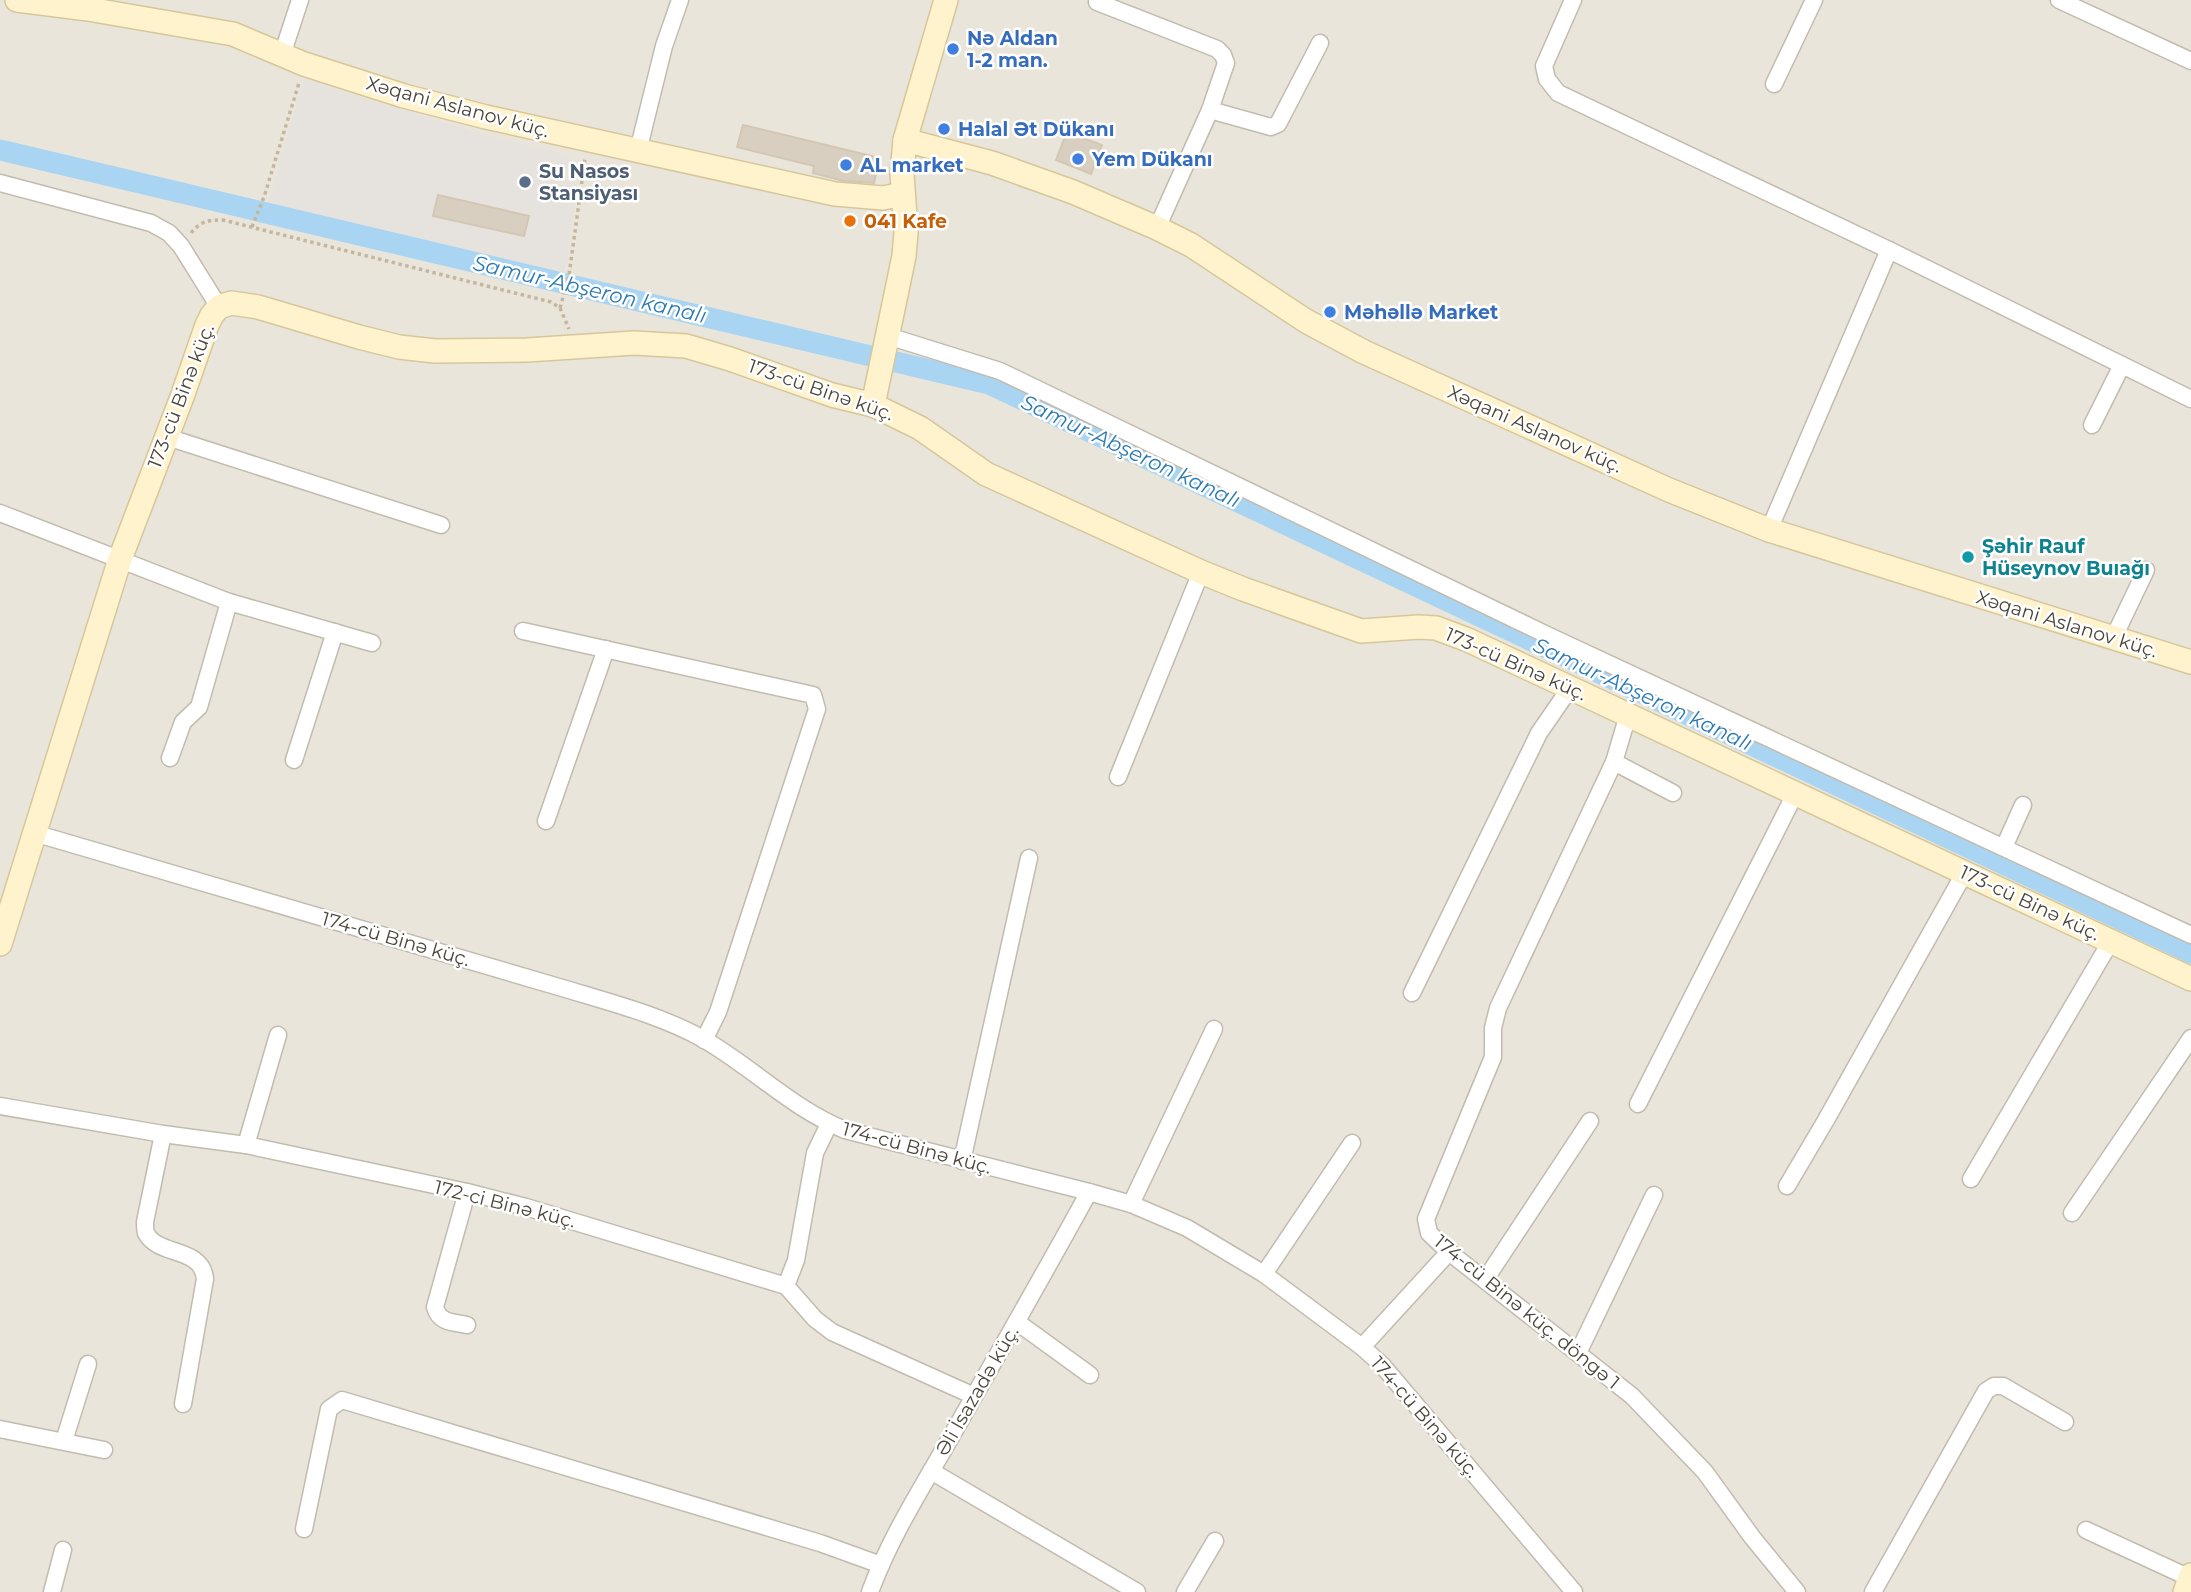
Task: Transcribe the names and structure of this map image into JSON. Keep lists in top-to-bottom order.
{
  "streets": {
    "street": [
      "Xəqani Aslanov küç.",
      "173-cü Binə küç.",
      "174-cü Binə küç.",
      "172-ci Binə küç.",
      "174-cü Binə küç. döngə 1",
      "Əli İsazadə küç."
    ]
  },
  "crossings": [
    ["173-cü Binə küç.", "174-cü Binə küç."],
    ["173-cü Binə küç.", "174-cü Binə küç. döngə 1"],
    ["174-cü Binə küç.", "Əli İsazadə küç."]
  ],
  "water": ["Samur-Abşeron kanalı"],
  "places": [
    "Nə Aldan 1-2 man.",
    "Halal Ət Dükanı",
    "Yem Dükanı",
    "AL market",
    "Su Nasos Stansiyası",
    "041 Kafe",
    "Məhəllə Market",
    "Şəhir Rauf Hüseynov Buıağı"
  ]
}
